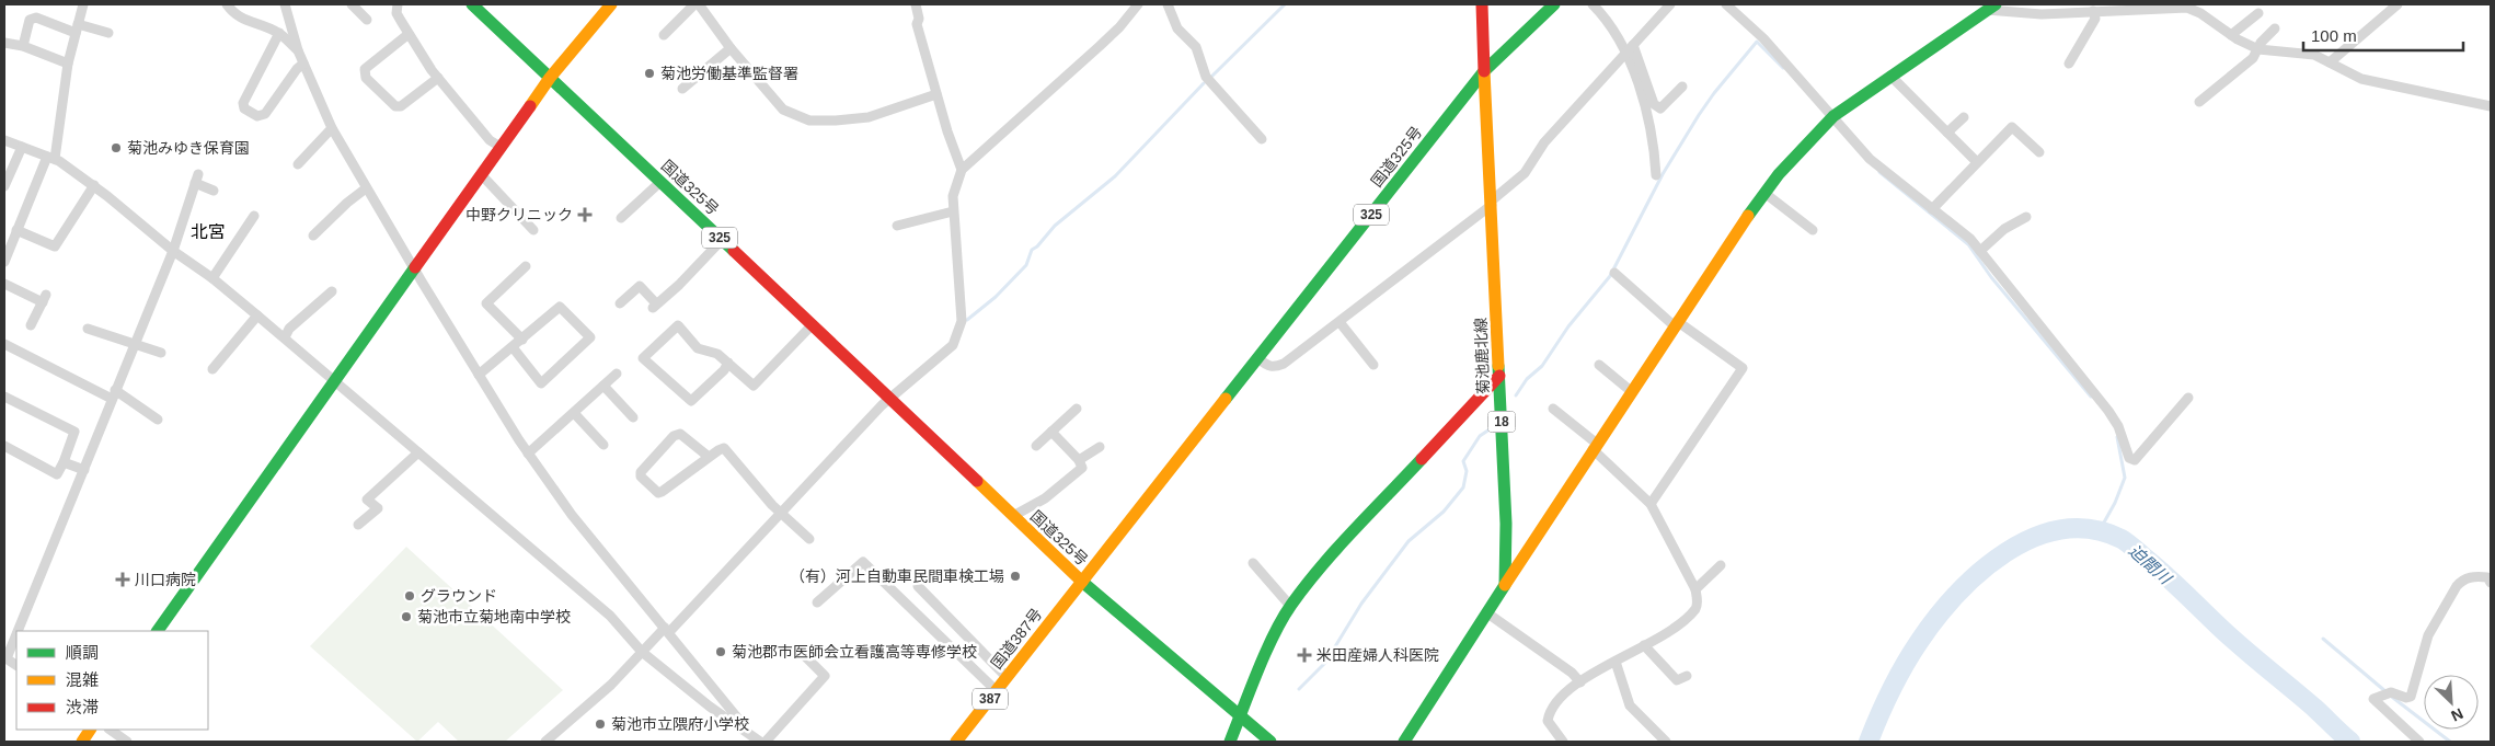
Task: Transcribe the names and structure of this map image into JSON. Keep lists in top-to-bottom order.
{
  "streets": {
    "main road": [
      "国道325号",
      "325",
      "菊池鹿北線",
      "18",
      "国道387号",
      "387"
    ]
  },
  "crossings": [
    ["国道325号", "菊池鹿北線"],
    ["国道325号", "国道387号"]
  ],
  "districts": ["北宮"],
  "water": ["迫間川"],
  "places": {
    "other": [
      "菊池労働基準監督署",
      "菊池みゆき保育園",
      "（有）河上自動車民間車検工場",
      "グラウンド",
      "菊池市立菊地南中学校",
      "菊池郡市医師会立看護高等専修学校",
      "菊池市立隈府小学校"
    ],
    "health": ["中野クリニック", "川口病院", "米田産婦人科医院"]
  },
  "legend": ["順調", "混雑", "渋滞"],
  "scale_bar": "100 m",
  "north": "bottom right"
}
